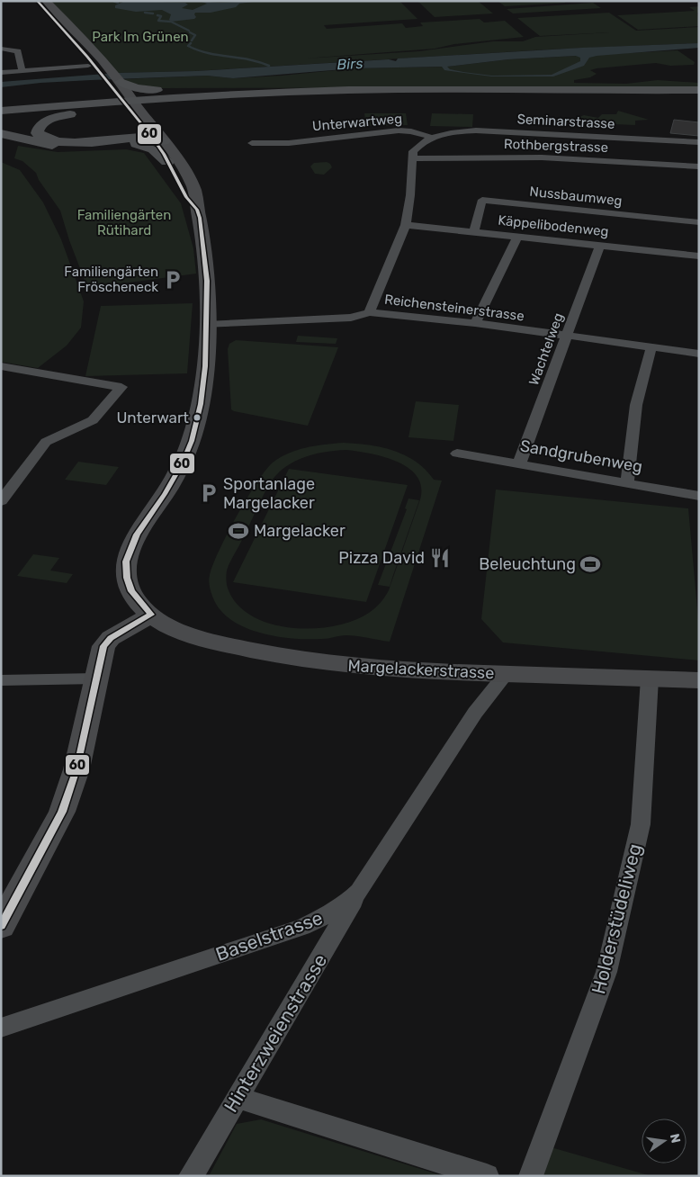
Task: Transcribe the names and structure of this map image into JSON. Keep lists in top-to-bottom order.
{
  "streets": {
    "main road": ["Margelackerstrasse"],
    "street": [
      "Seminarstrasse",
      "Unterwartweg",
      "Rothbergstrasse",
      "Nussbaumweg",
      "Käppelibodenweg",
      "Reichensteinerstrasse",
      "Wachtelweg",
      "Sandgrubenweg",
      "Holderstüdeliweg",
      "Baselstrasse",
      "Hinterzweienstrasse"
    ]
  },
  "crossings": [
    ["Seminarstrasse", "Unterwartweg"],
    ["Nussbaumweg", "Käppelibodenweg"],
    ["Käppelibodenweg", "Wachtelweg"],
    ["Reichensteinerstrasse", "Wachtelweg"],
    ["Reichensteinerstrasse", "Margelackerstrasse"],
    ["Wachtelweg", "Sandgrubenweg"],
    ["Margelackerstrasse", "Holderstüdeliweg"],
    ["Margelackerstrasse", "Baselstrasse"],
    ["Baselstrasse", "Hinterzweienstrasse"]
  ],
  "water": ["Birs"],
  "parks": ["Park Im Grünen", "Familiengärten Rütihard"],
  "places": {
    "parking": ["Familiengärten Fröscheneck", "Sportanlage Margelacker"],
    "other": ["Unterwart"],
    "sports": ["Margelacker", "Beleuchtung"],
    "restaurant": ["Pizza David"]
  },
  "lines": ["transit line 60"],
  "north": "right"
}
